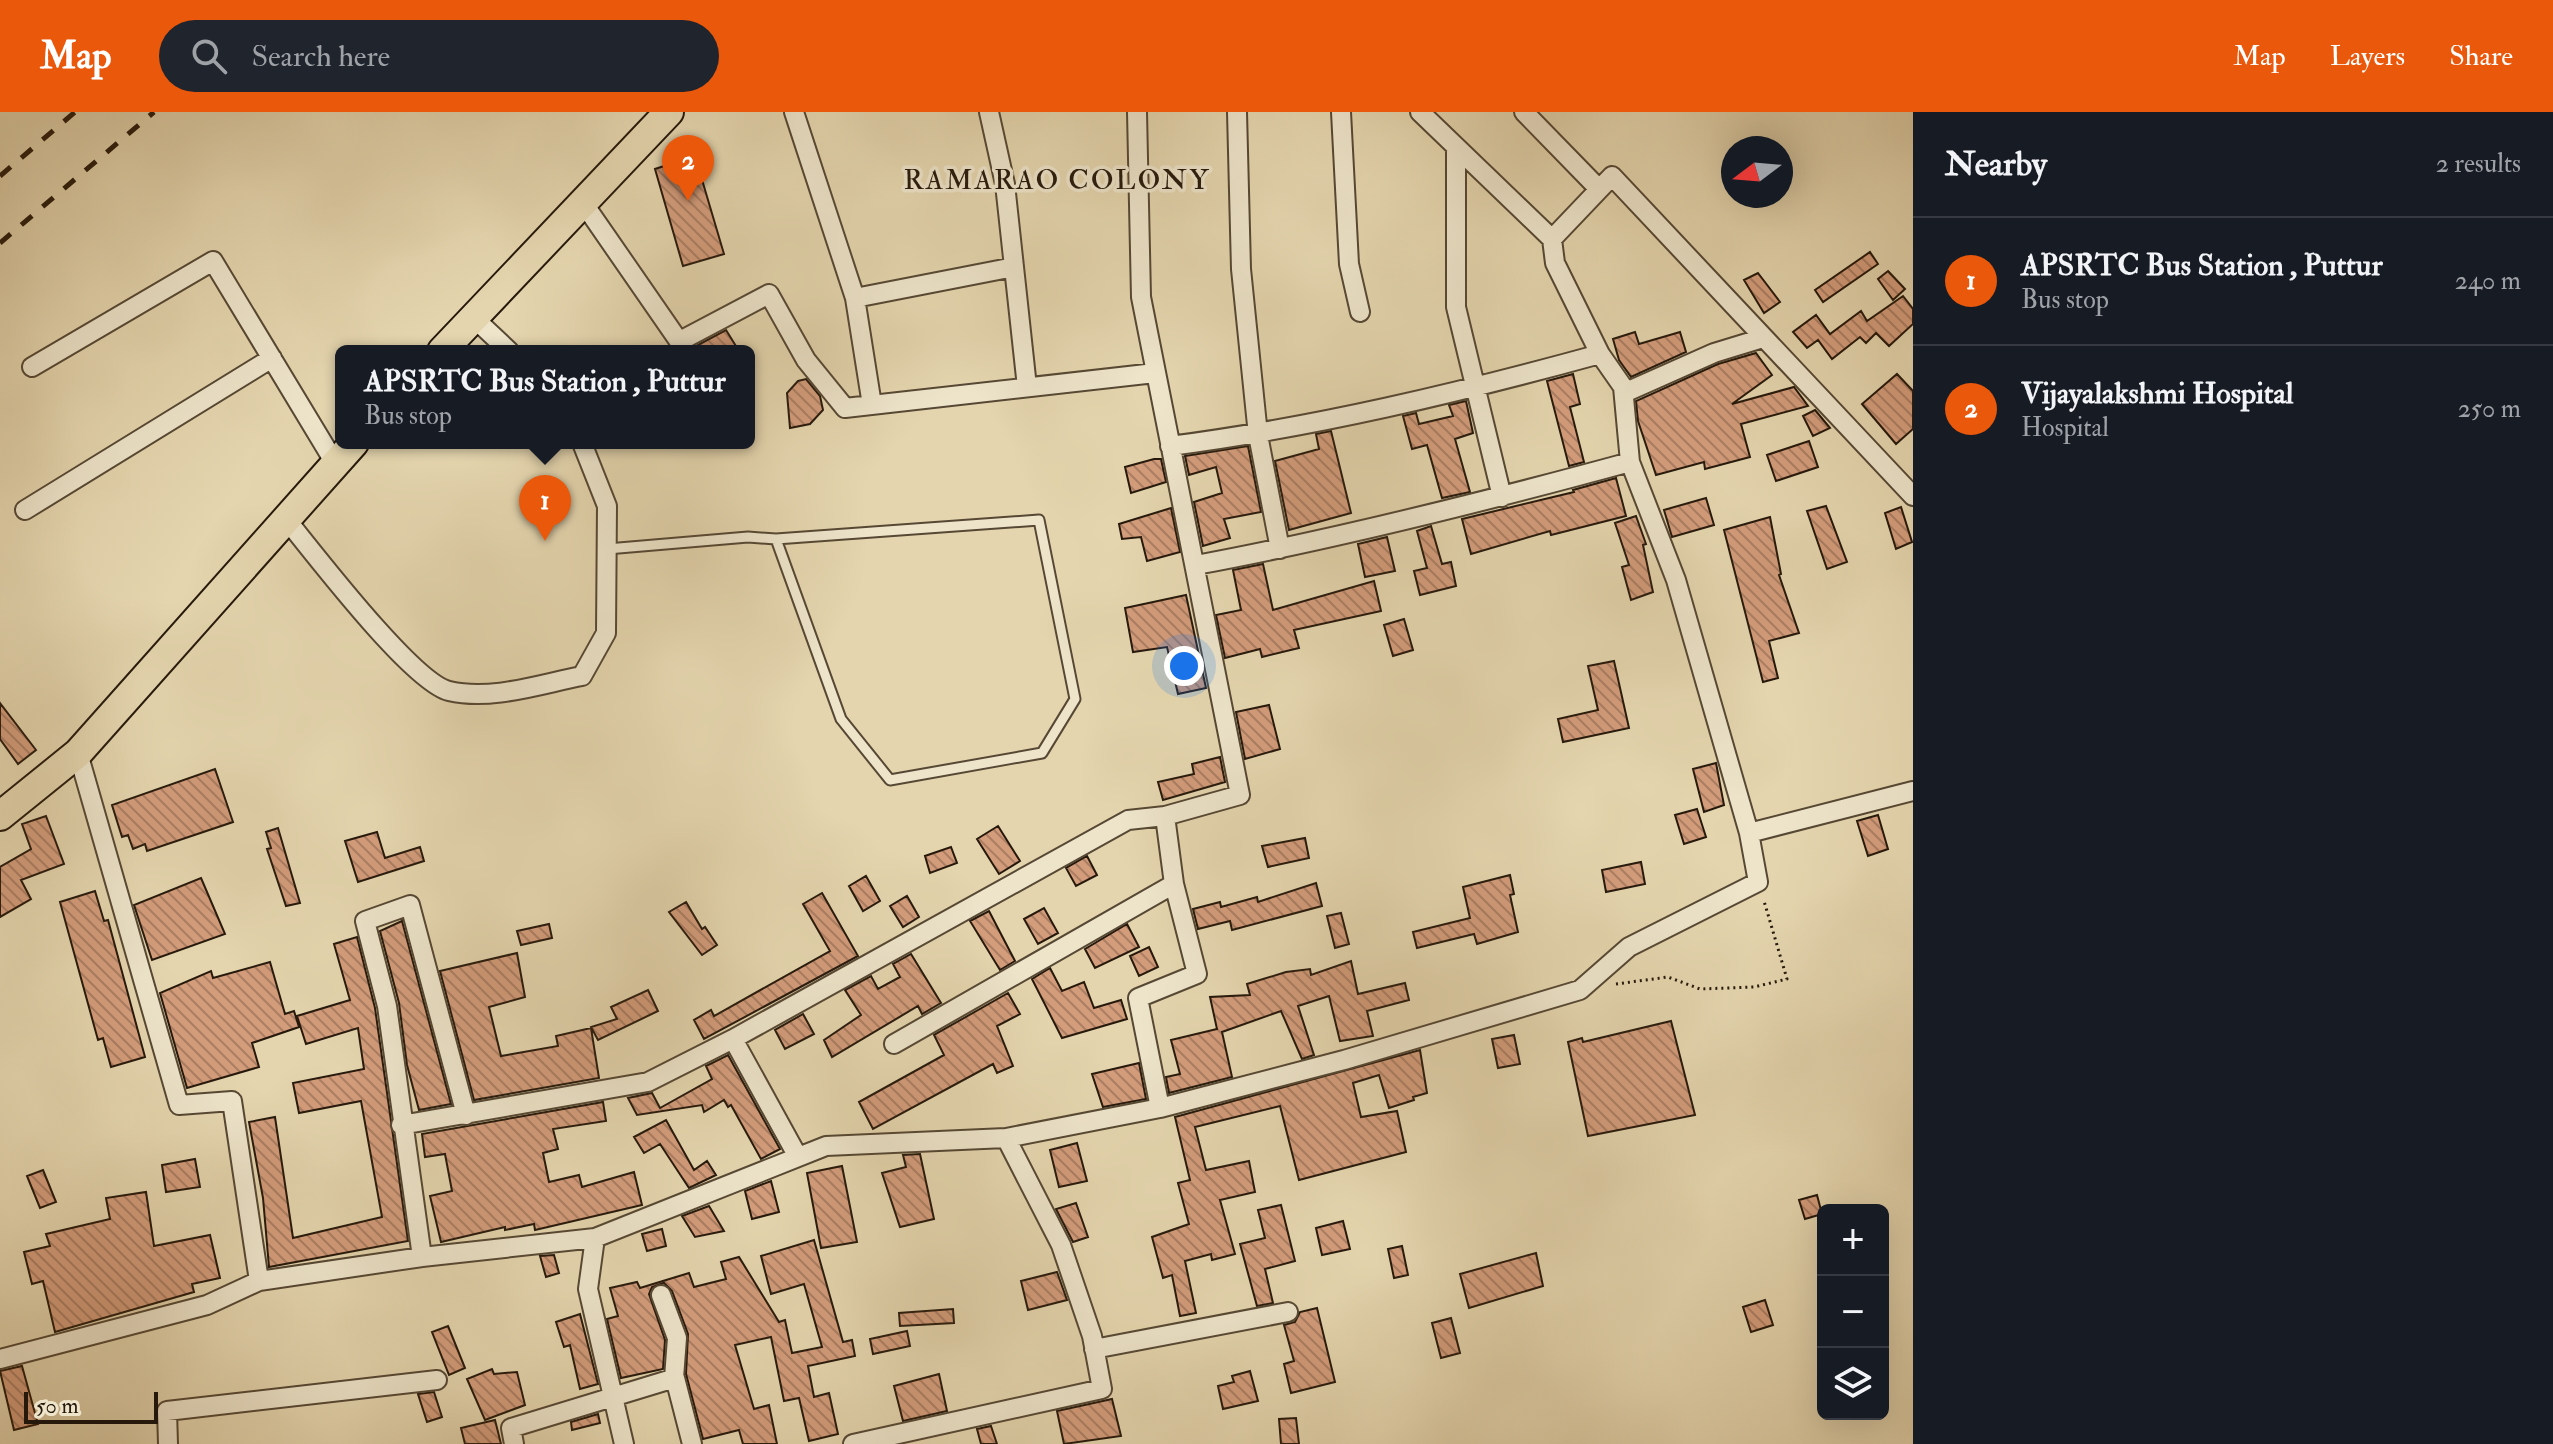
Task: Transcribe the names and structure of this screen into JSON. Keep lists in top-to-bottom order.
{
  "districts": ["RAMARAO COLONY"],
  "scale_bar": "50 m",
  "north": "left",
  "page": {
    "header": "Map",
    "search": "Search here",
    "nav": ["Map", "Layers", "Share"],
    "heading": ["Nearby", "2 results"],
    "pins": ["2", "1"],
    "list": [
      {
        "mark": "1",
        "name": "APSRTC Bus Station , Puttur",
        "note": "Bus stop",
        "value": "240 m"
      },
      {
        "mark": "2",
        "name": "Vijayalakshmi Hospital",
        "note": "Hospital",
        "value": "250 m"
      }
    ],
    "popup": ["APSRTC Bus Station , Puttur", "Bus stop"],
    "map_buttons": ["+", "−"],
    "scale": "50 m"
  }
}
